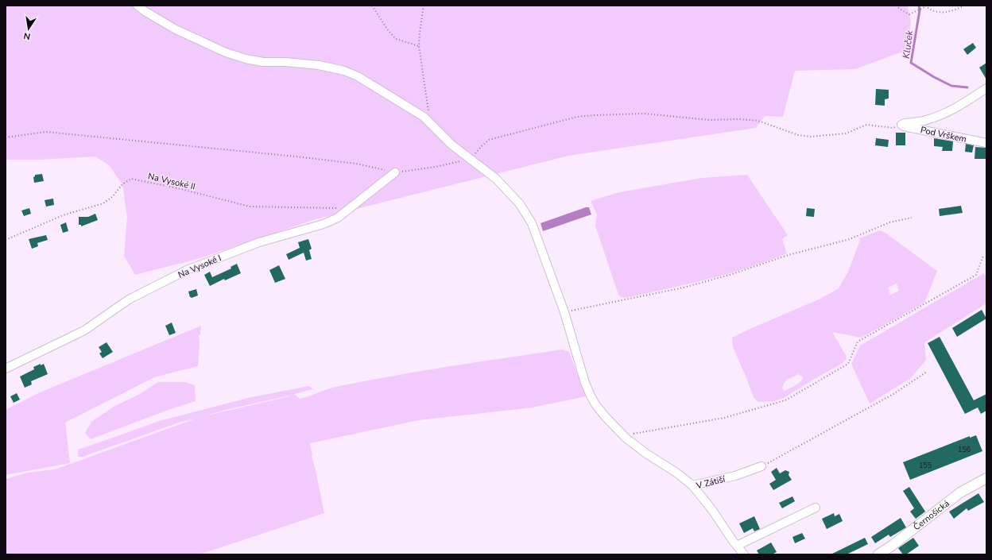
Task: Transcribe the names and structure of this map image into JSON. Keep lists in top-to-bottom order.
{
  "streets": {
    "street": [
      "Pod Vrškem",
      "Na Vysoké I",
      "V Zátiší",
      "Černošická"
    ],
    "path": ["Na Vysoké II"]
  },
  "crossings": [
    ["Na Vysoké II", "Na Vysoké I"]
  ],
  "water": ["Kluček"],
  "house_numbers": ["156", "155"],
  "north": "bottom"
}
